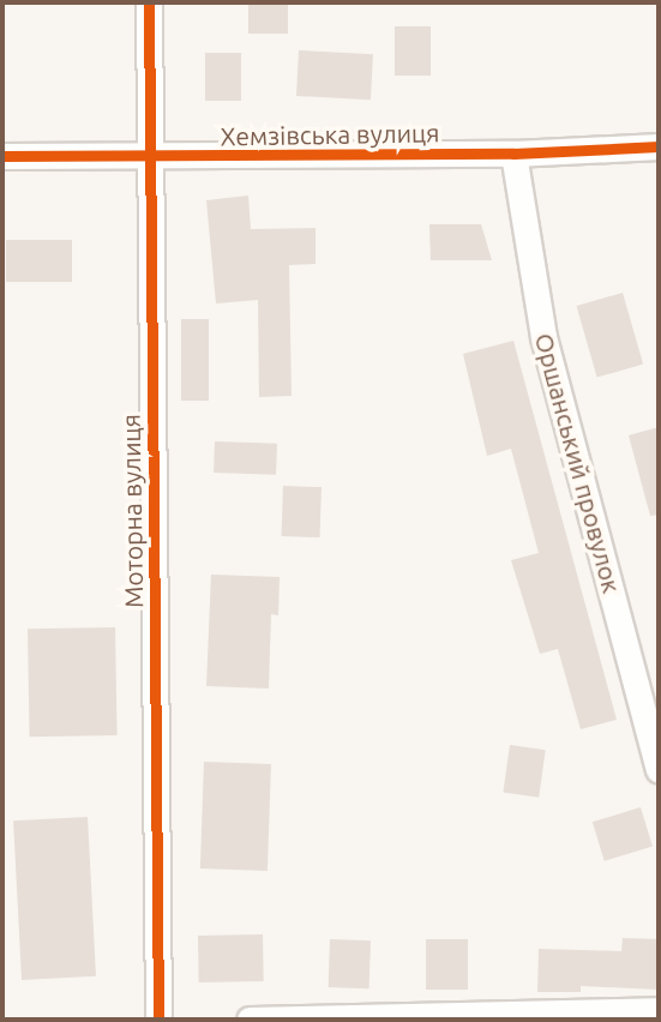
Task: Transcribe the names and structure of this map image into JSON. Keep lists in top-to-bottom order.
{
  "streets": {
    "street": ["Хемзівська вулиця", "Оршанський провулок", "Моторна вулиця"]
  },
  "crossings": [
    ["Хемзівська вулиця", "Оршанський провулок"],
    ["Хемзівська вулиця", "Моторна вулиця"]
  ]
}
